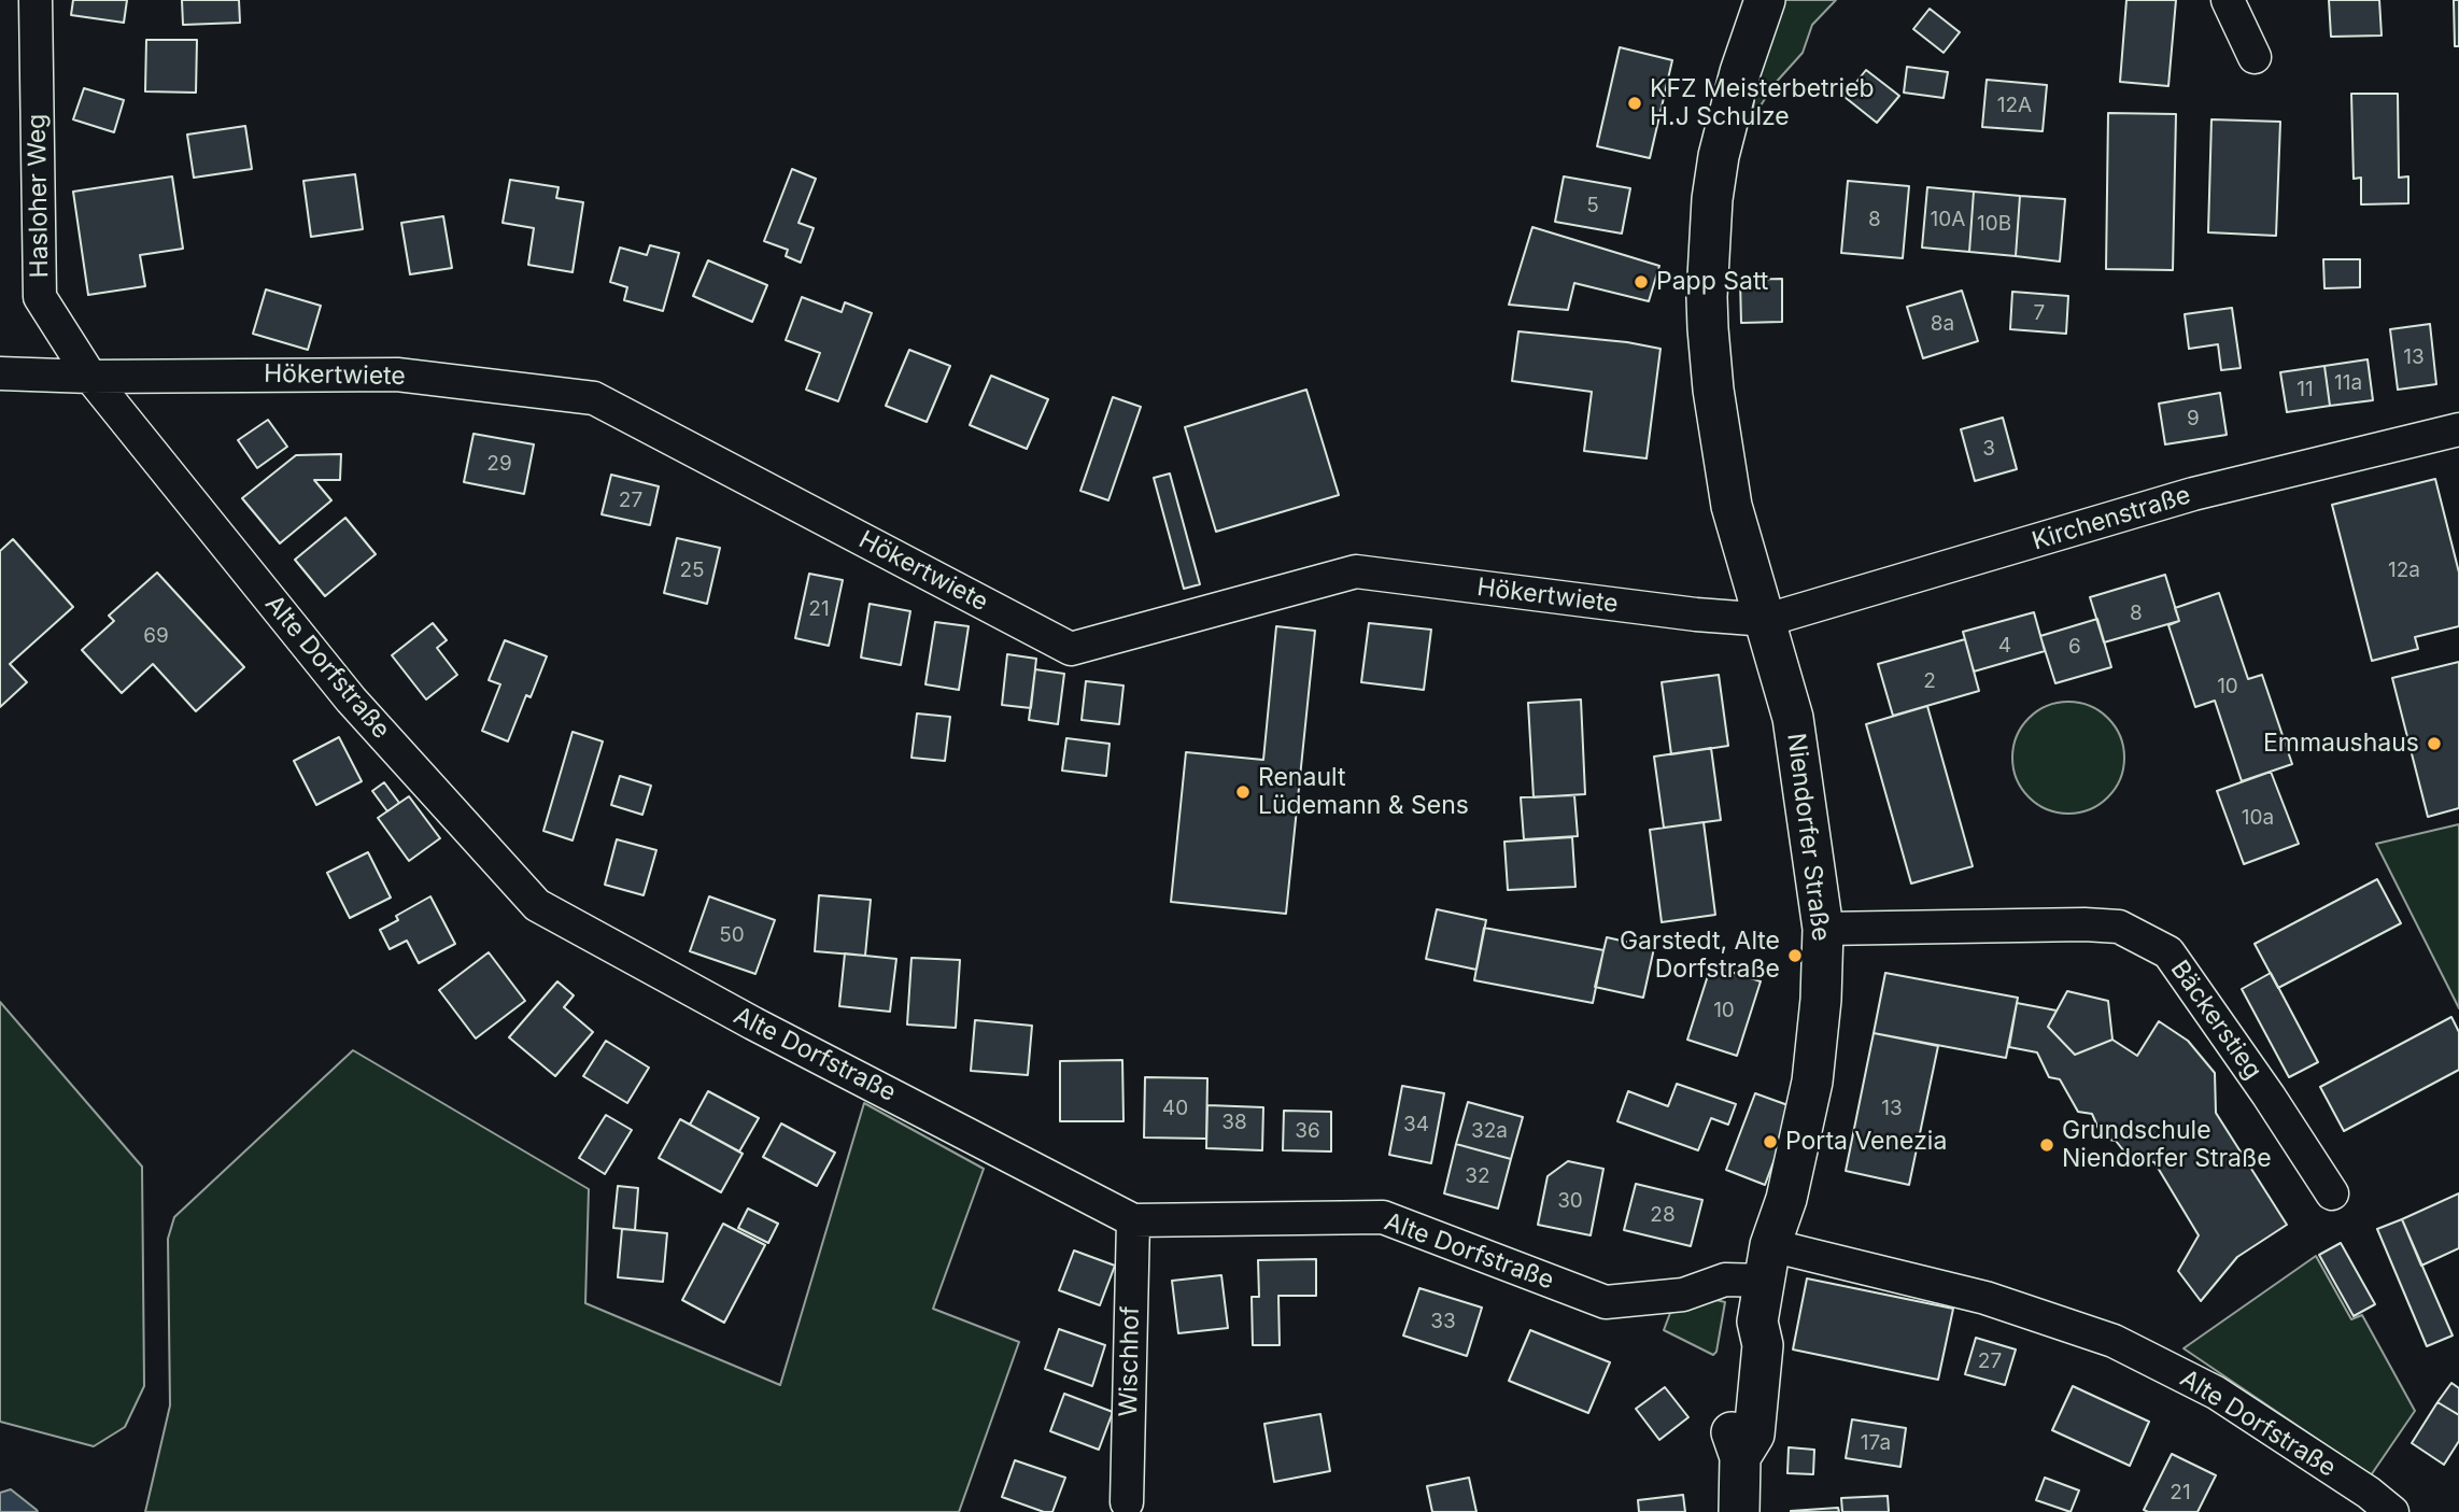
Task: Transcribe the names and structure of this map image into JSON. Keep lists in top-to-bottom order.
{
  "streets": {
    "main road": ["Niendorfer Straße"],
    "street": [
      "Hasloher Weg",
      "Hökertwiete",
      "Kirchenstraße",
      "Alte Dorfstraße",
      "Bäckerstieg",
      "Wischhof"
    ]
  },
  "crossings": [
    ["Hasloher Weg", "Hökertwiete"],
    ["Hasloher Weg", "Alte Dorfstraße"],
    ["Hökertwiete", "Kirchenstraße"],
    ["Hökertwiete", "Alte Dorfstraße"],
    ["Hökertwiete", "Niendorfer Straße"],
    ["Kirchenstraße", "Niendorfer Straße"],
    ["Alte Dorfstraße", "Niendorfer Straße"],
    ["Alte Dorfstraße", "Wischhof"],
    ["Niendorfer Straße", "Bäckerstieg"]
  ],
  "places": [
    "KFZ Meisterbetrieb H.J Schulze",
    "Papp Satt",
    "Emmaushaus",
    "Renault Lüdemann & Sens",
    "Garstedt, Alte Dorfstraße",
    "Porta Venezia",
    "Grundschule Niendorfer Straße"
  ],
  "house_numbers": [
    "12A",
    "5",
    "8",
    "10A",
    "10B",
    "7",
    "8a",
    "13",
    "11a",
    "11",
    "9",
    "3",
    "29",
    "27",
    "25",
    "12a",
    "21",
    "8",
    "69",
    "4",
    "6",
    "2",
    "10",
    "10a",
    "50",
    "10",
    "40",
    "13",
    "38",
    "34",
    "36",
    "32a",
    "32",
    "30",
    "28",
    "33",
    "27",
    "17a",
    "21"
  ]
}
